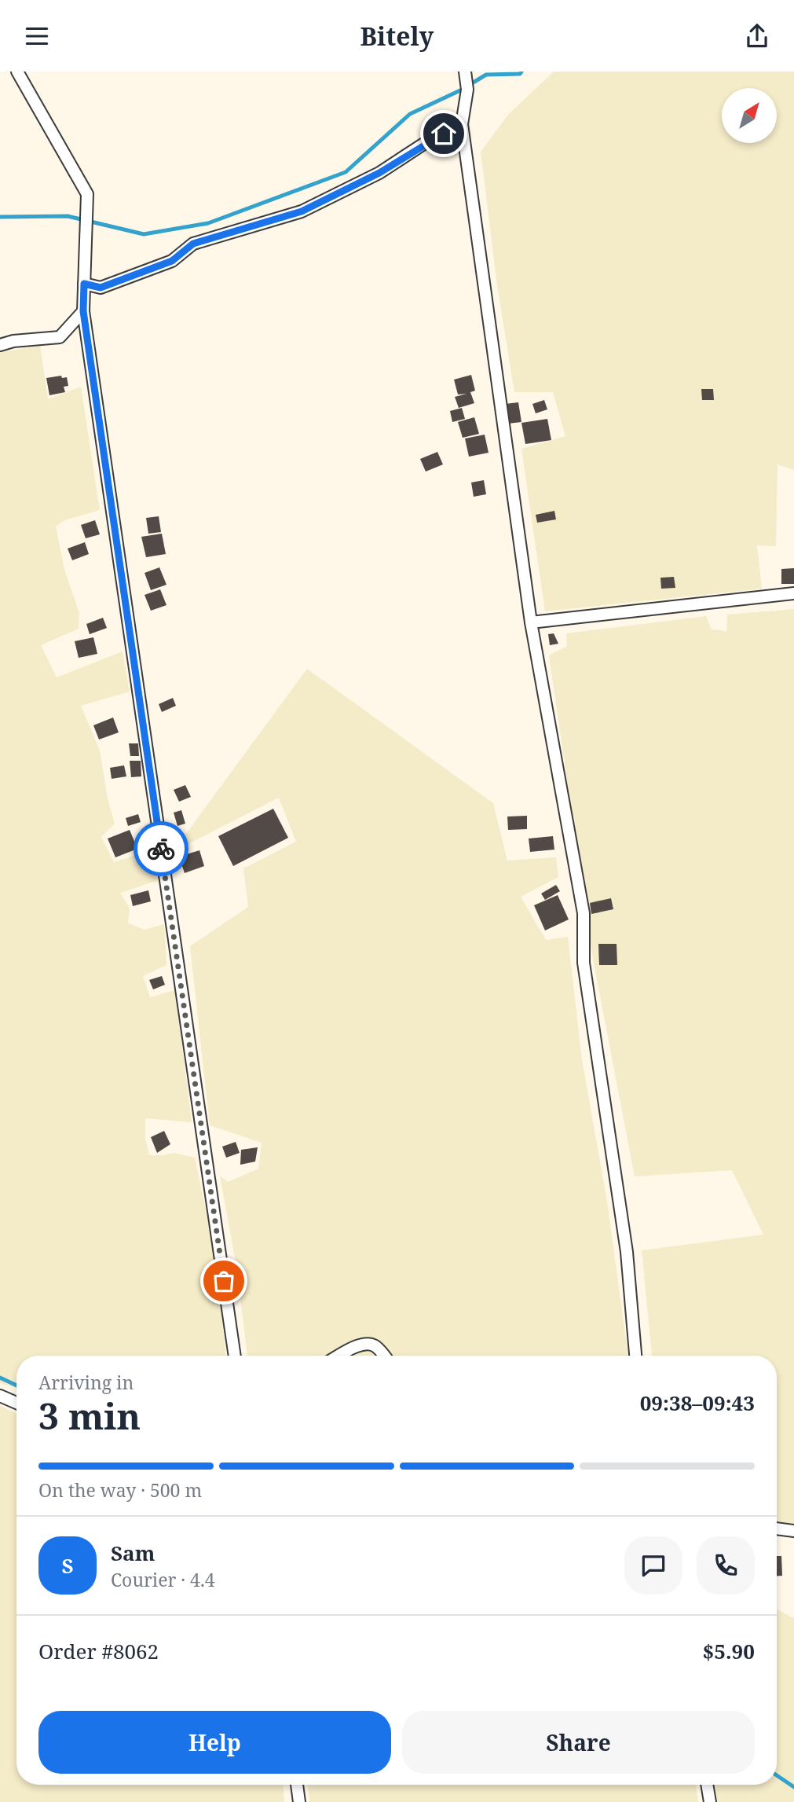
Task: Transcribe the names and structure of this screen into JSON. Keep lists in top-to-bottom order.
{
  "north": "top right",
  "page": {
    "header": "Bitely",
    "heading": ["3 min", "Arriving in", "09:38–09:43"],
    "panel": [
      "Sam",
      "Courier · 4.4",
      "Order #8062",
      "$5.90"
    ],
    "bar": "On the way · 500 m",
    "round": "S",
    "buttons": ["Help", "Share"]
  }
}
